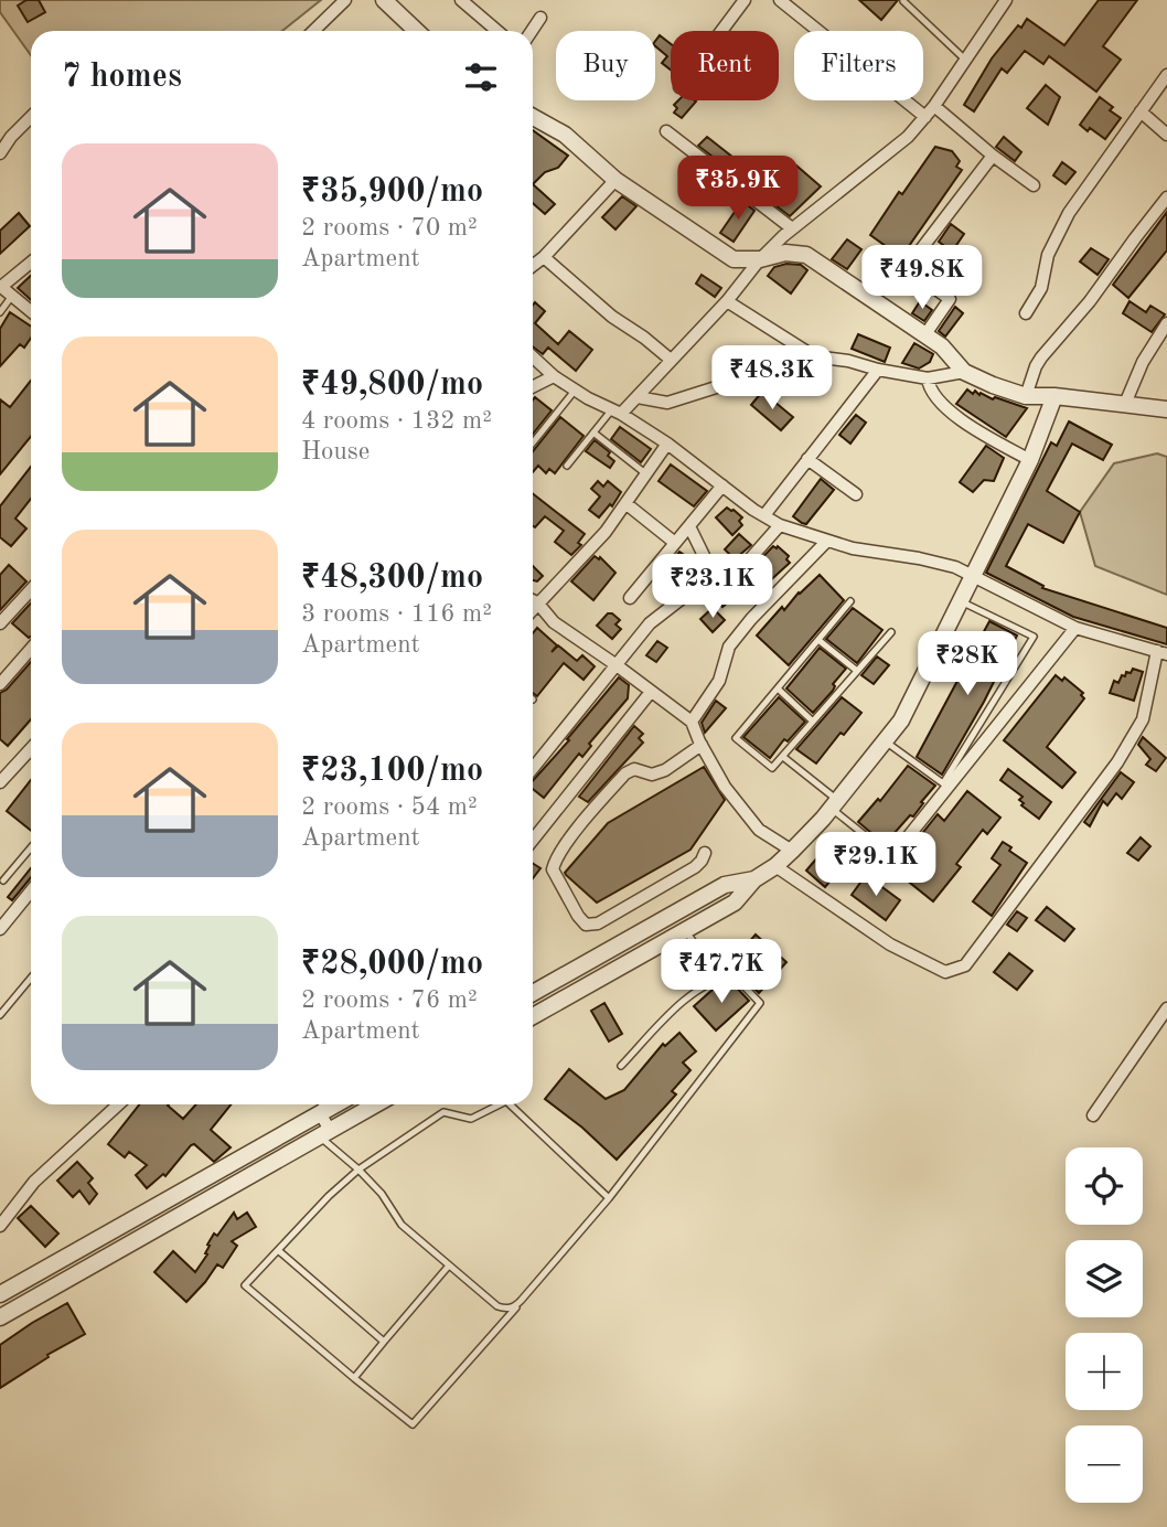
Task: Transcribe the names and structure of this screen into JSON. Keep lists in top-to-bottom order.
{
  "page": {
    "chip": ["Buy", "Rent", "Filters"],
    "heading": "7 homes",
    "list": [
      {
        "name": "₹35,900/mo",
        "note": "2 rooms · 70 m² · Apartment"
      },
      {
        "name": "₹49,800/mo",
        "note": "4 rooms · 132 m² · House"
      },
      {
        "name": "₹48,300/mo",
        "note": "3 rooms · 116 m² · Apartment"
      },
      {
        "name": "₹23,100/mo",
        "note": "2 rooms · 54 m² · Apartment"
      },
      {
        "name": "₹28,000/mo",
        "note": "2 rooms · 76 m² · Apartment"
      }
    ],
    "price": [
      "₹35.9K",
      "₹49.8K",
      "₹48.3K",
      "₹23.1K",
      "₹28K",
      "₹29.1K",
      "₹47.7K"
    ],
    "map_buttons": ["+", "−"]
  }
}
